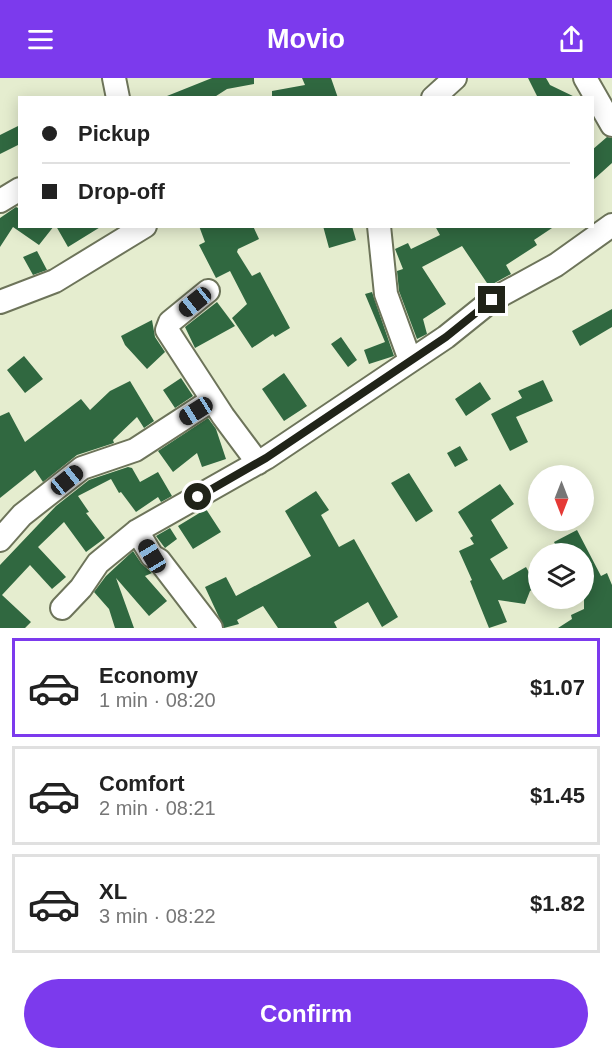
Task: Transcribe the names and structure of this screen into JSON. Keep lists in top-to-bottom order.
{
  "north": "bottom",
  "page": {
    "header": "Movio",
    "banner": ["Pickup", "Drop-off"],
    "list": [
      {
        "name": "Economy",
        "note": "1 min · 08:20",
        "value": "$1.07"
      },
      {
        "name": "Comfort",
        "note": "2 min · 08:21",
        "value": "$1.45"
      },
      {
        "name": "XL",
        "note": "3 min · 08:22",
        "value": "$1.82"
      }
    ],
    "buttons": "Confirm"
  }
}
